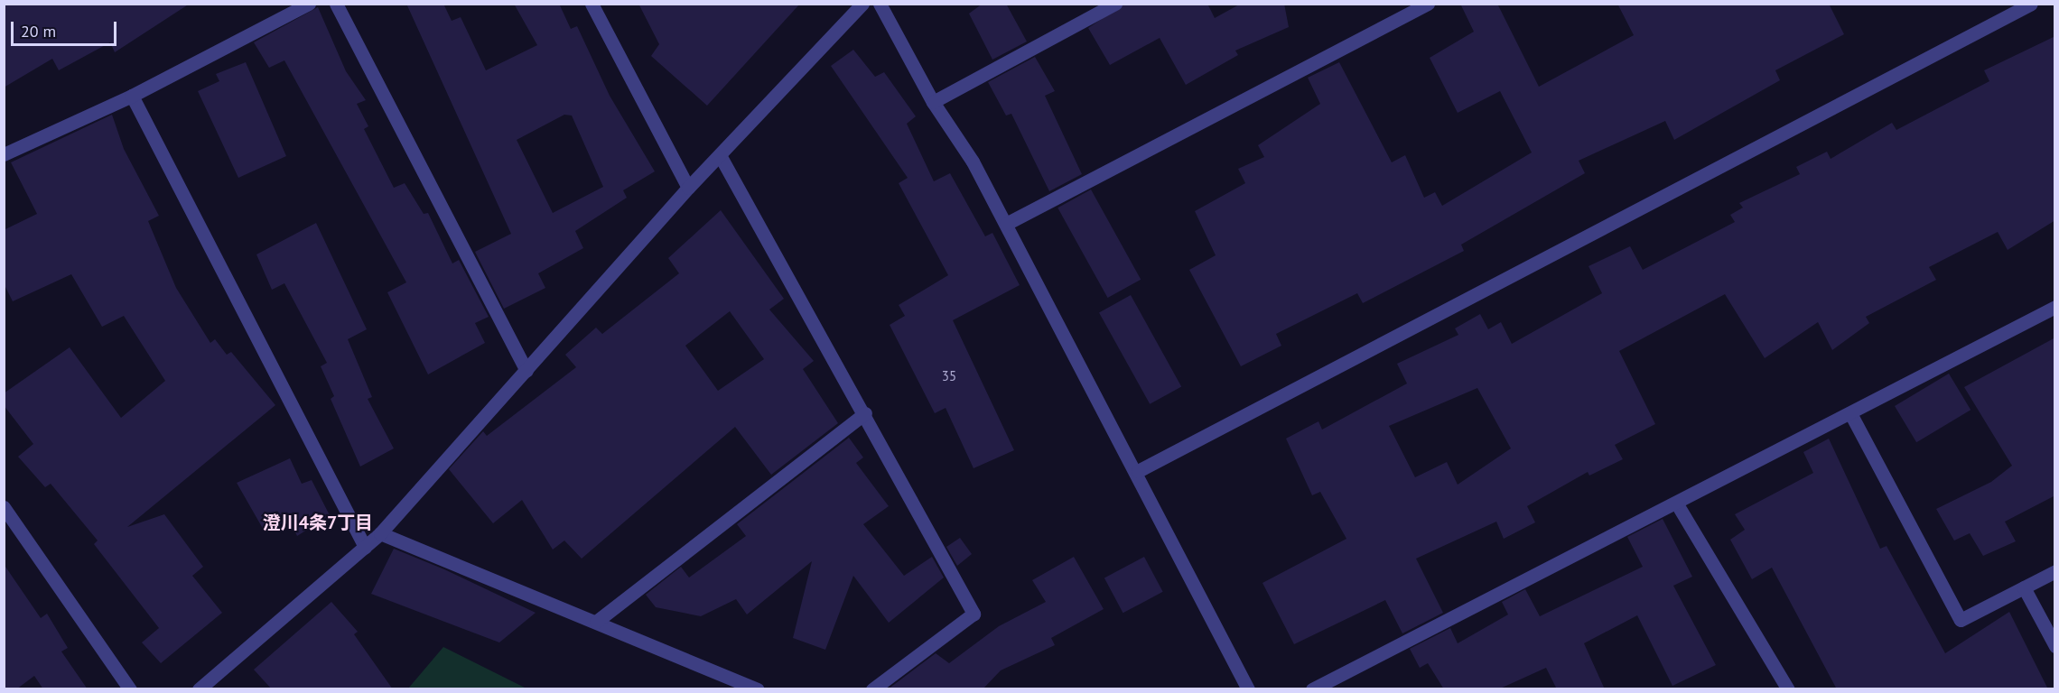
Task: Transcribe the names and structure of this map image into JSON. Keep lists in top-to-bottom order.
{
  "districts": ["澄川4条7丁目"],
  "house_numbers": ["35"],
  "scale_bar": "20 m"
}
